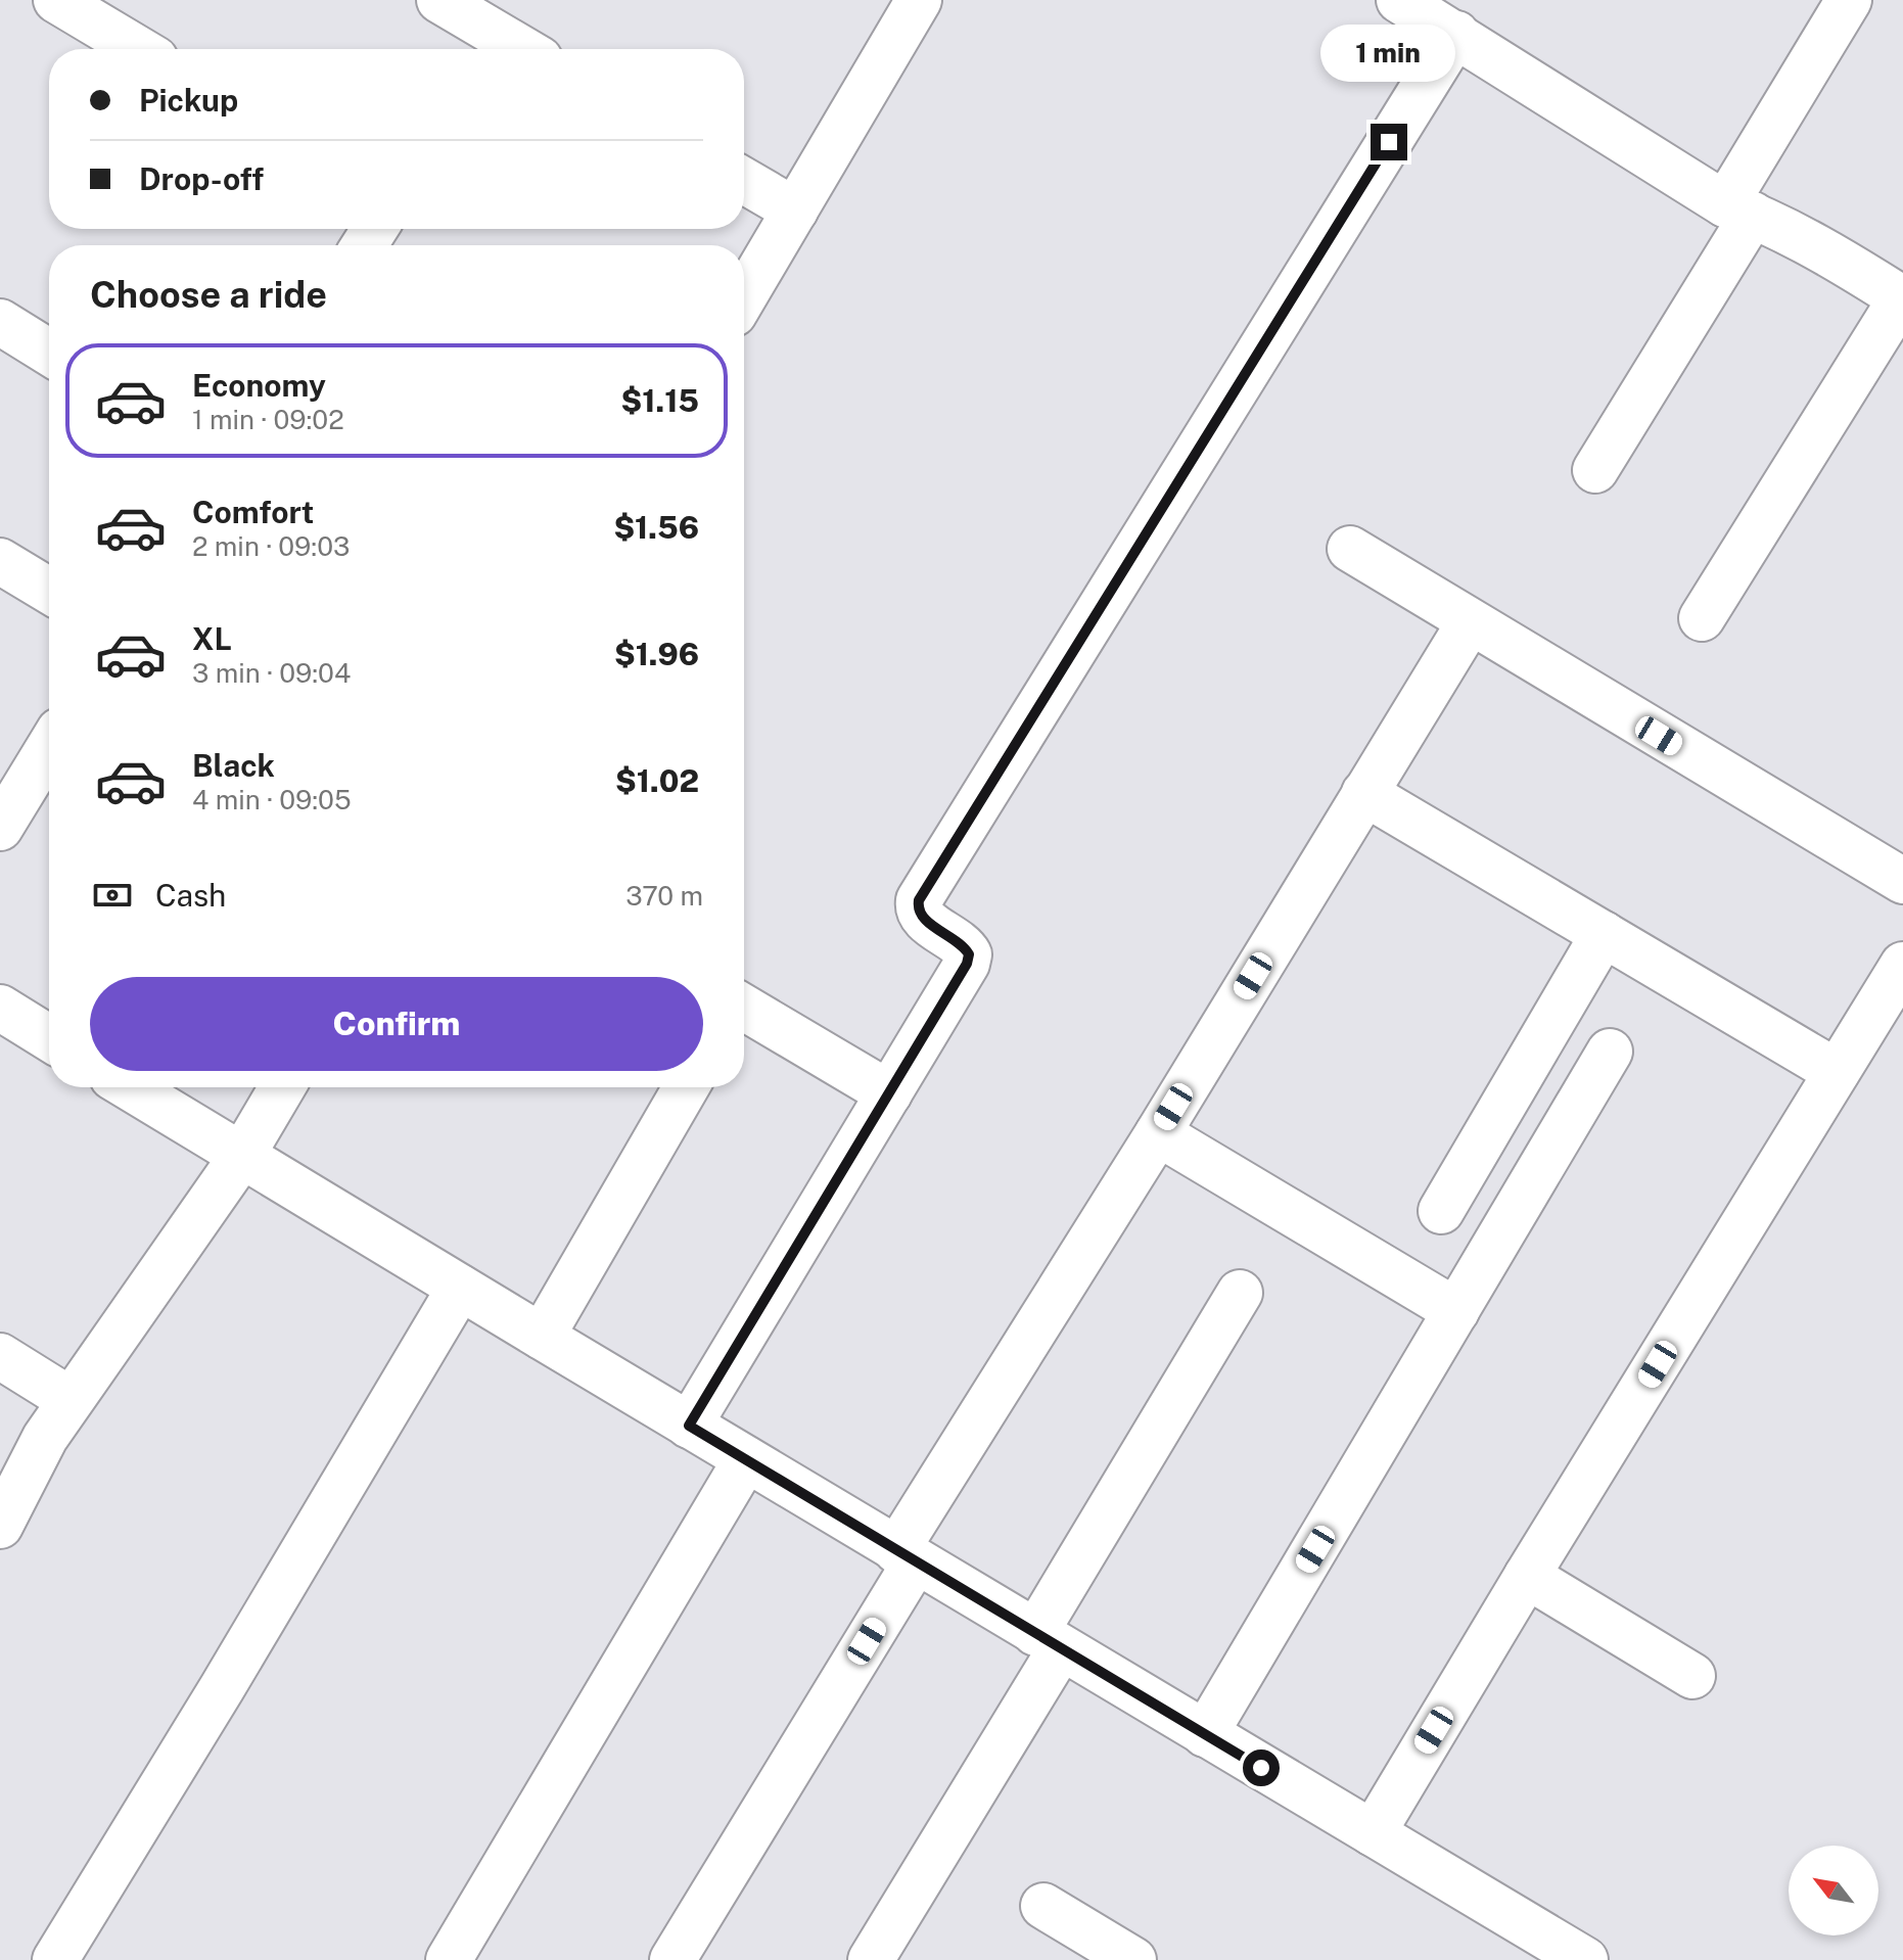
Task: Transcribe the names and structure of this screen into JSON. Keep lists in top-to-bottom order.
{
  "north": "top left",
  "page": {
    "bubble": "1 min",
    "banner": ["Pickup", "Drop-off"],
    "heading": "Choose a ride",
    "list": [
      {
        "name": "Economy",
        "note": "1 min · 09:02",
        "value": "$1.15"
      },
      {
        "name": "Comfort",
        "note": "2 min · 09:03",
        "value": "$1.56"
      },
      {
        "name": "XL",
        "note": "3 min · 09:04",
        "value": "$1.96"
      },
      {
        "name": "Black",
        "note": "4 min · 09:05",
        "value": "$1.02"
      }
    ],
    "pay": ["Cash", "370 m"],
    "buttons": "Confirm"
  }
}
